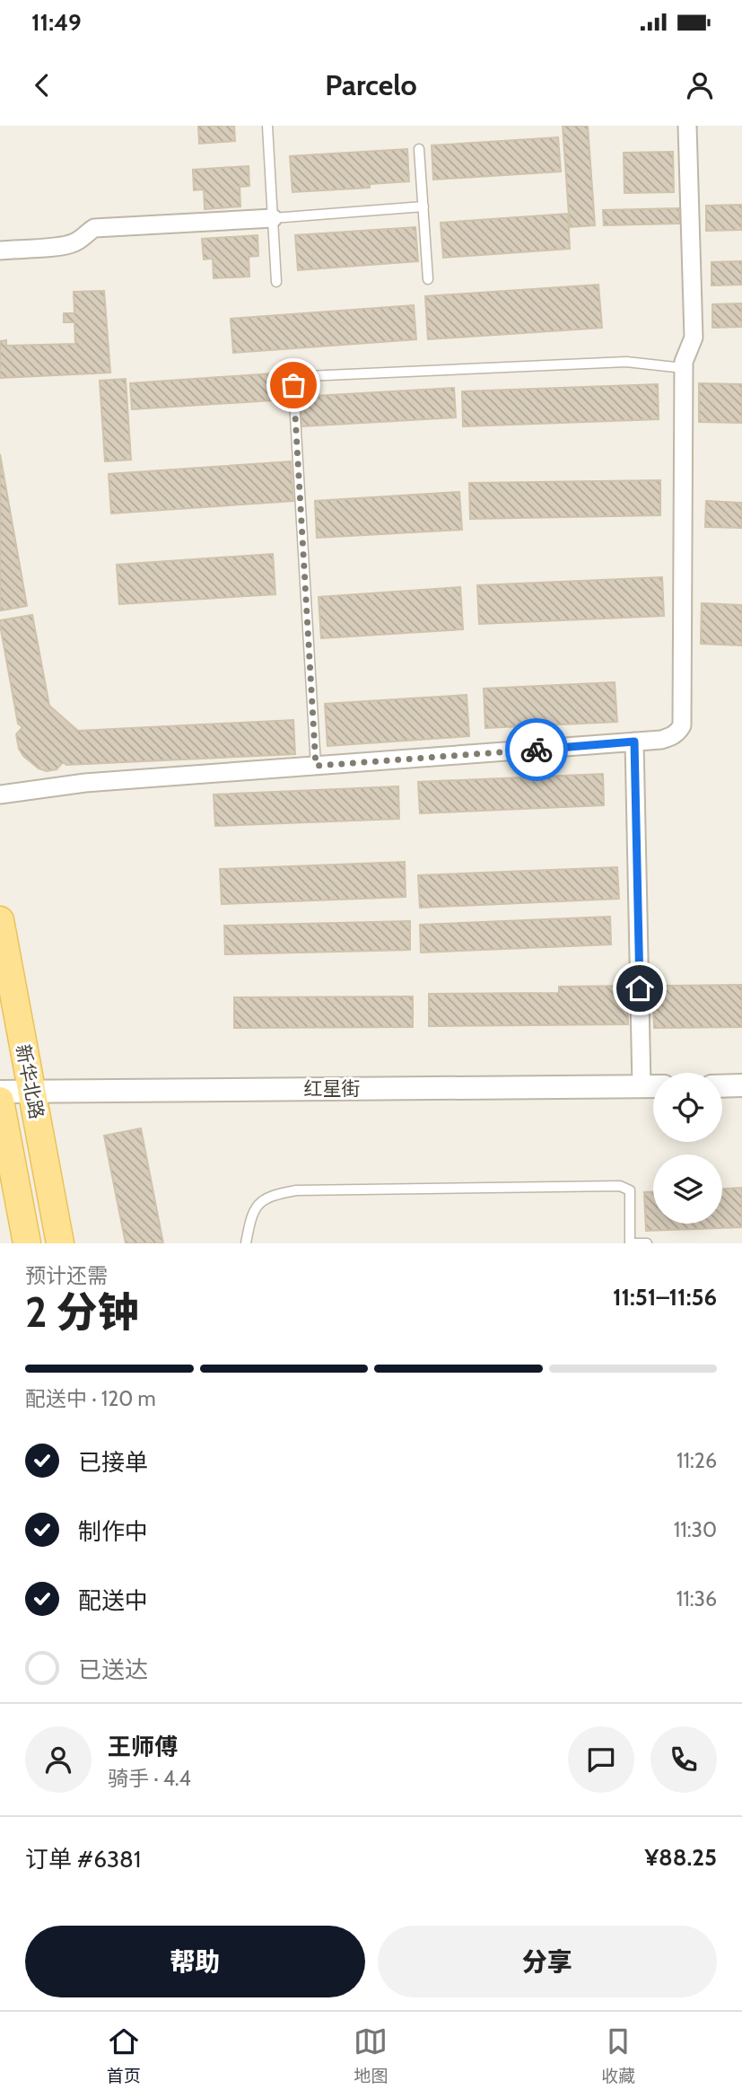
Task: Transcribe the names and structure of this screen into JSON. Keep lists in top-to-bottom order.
{
  "streets": {
    "main road": ["新华北路"],
    "street": ["红星街"]
  },
  "crossings": [
    ["新华北路", "红星街"]
  ],
  "page": {
    "status": "11:49",
    "header": "Parcelo",
    "heading": ["2 分钟", "预计还需", "11:51–11:56"],
    "panel": [
      "王师傅",
      "骑手 · 4.4",
      "订单 #6381",
      "¥88.25"
    ],
    "bar": "配送中 · 120 m",
    "list": [
      ["已接单", "11:26"],
      ["制作中", "11:30"],
      ["配送中", "11:36"],
      "已送达"
    ],
    "buttons": ["帮助", "分享"],
    "tabs": ["首页", "地图", "收藏"]
  }
}
